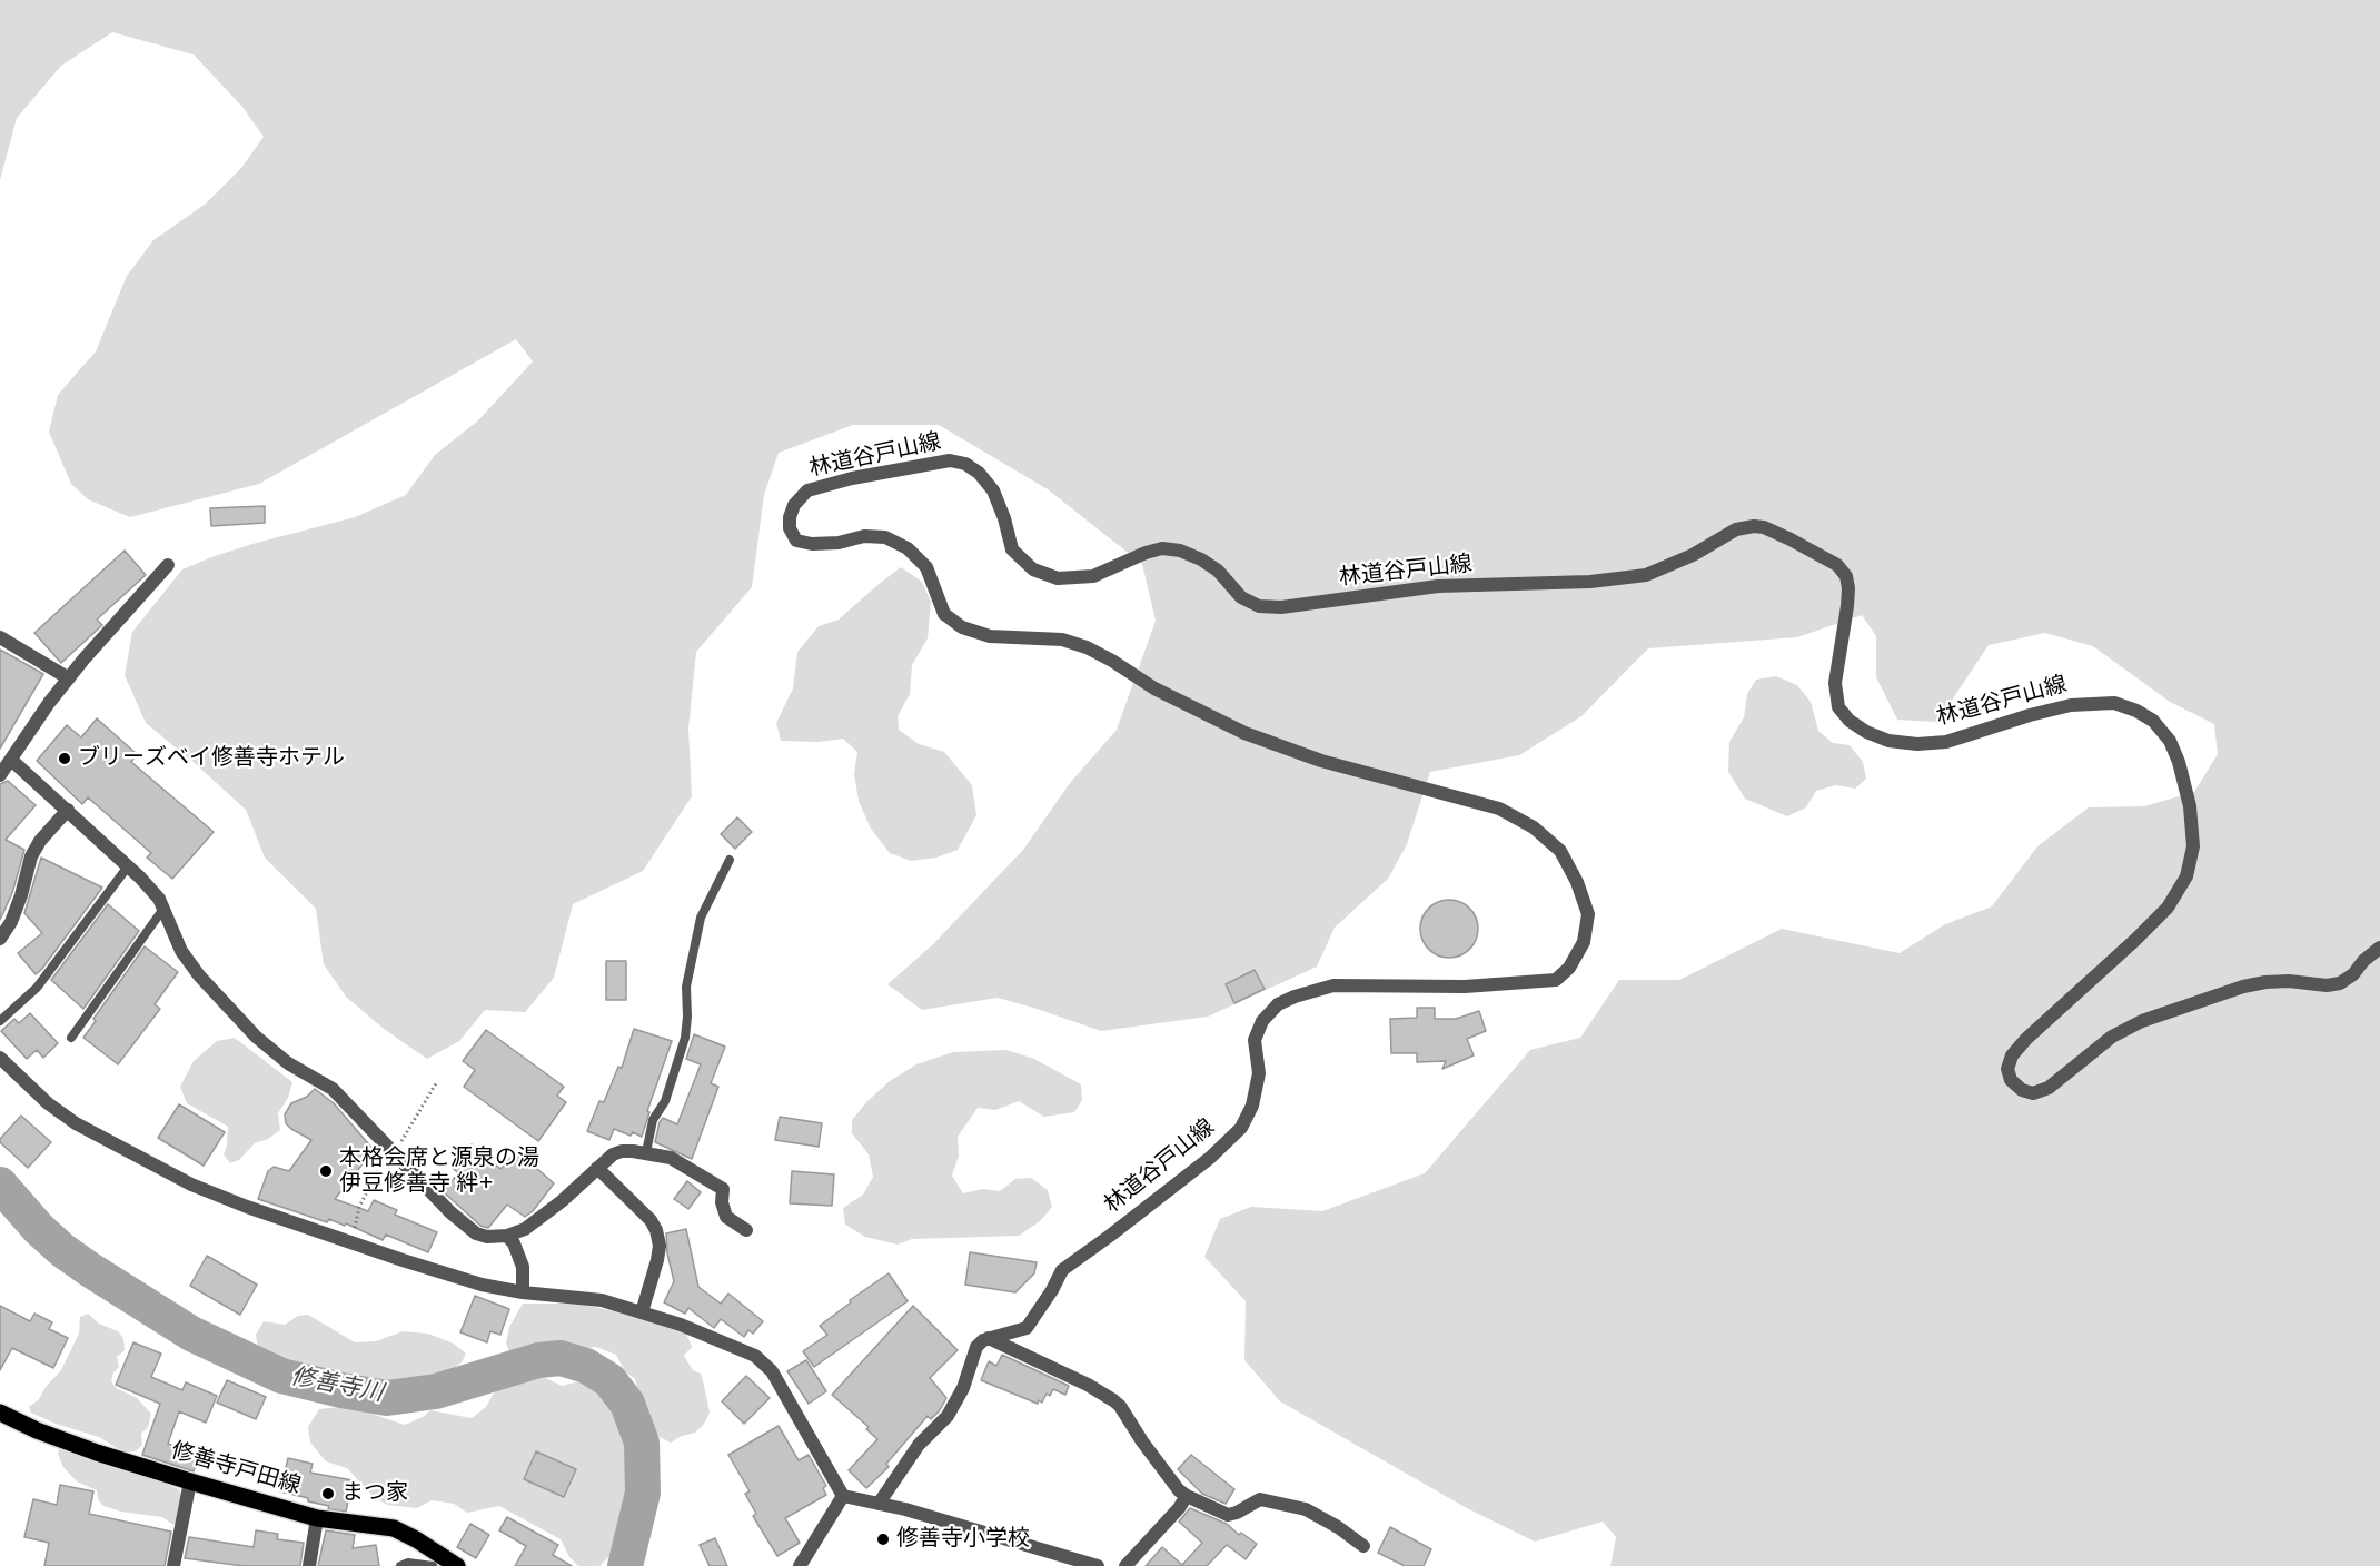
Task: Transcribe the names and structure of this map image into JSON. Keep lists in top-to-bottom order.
{
  "streets": {
    "main road": ["修善寺戸田線"],
    "street": ["林道谷戸山線"]
  },
  "water": ["修善寺川"],
  "places": [
    "ブリーズベイ修善寺ホテル",
    "本格会席と源泉の湯 伊豆修善寺 絆+",
    "まつ家",
    "修善寺小学校"
  ]
}
